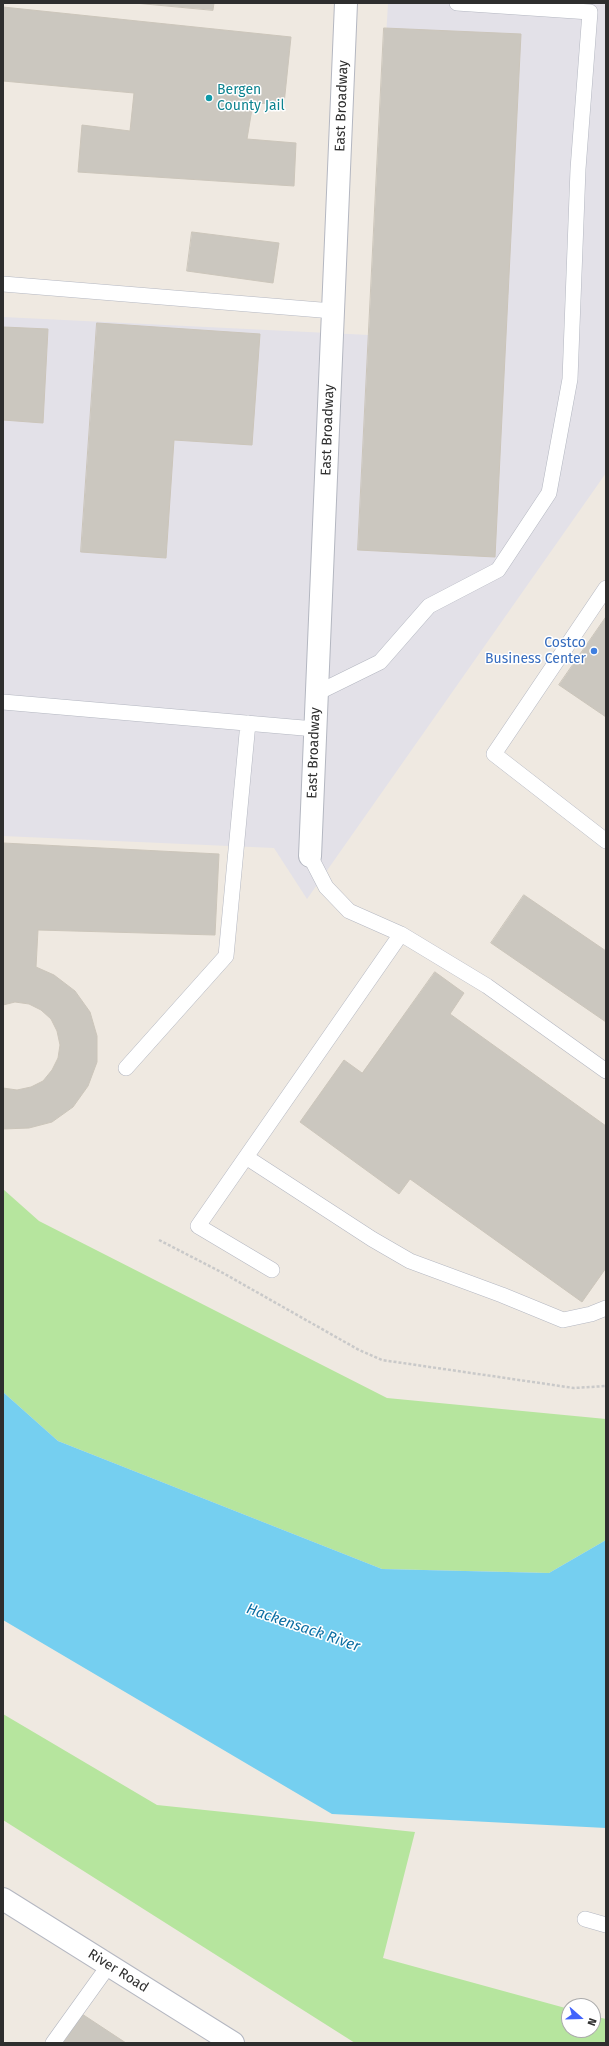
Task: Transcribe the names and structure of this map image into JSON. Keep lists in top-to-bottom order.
{
  "streets": {
    "street": ["East Broadway", "River Road"]
  },
  "water": ["Hackensack River"],
  "places": ["Bergen County Jail", "Costco Business Center"],
  "north": "right"
}
